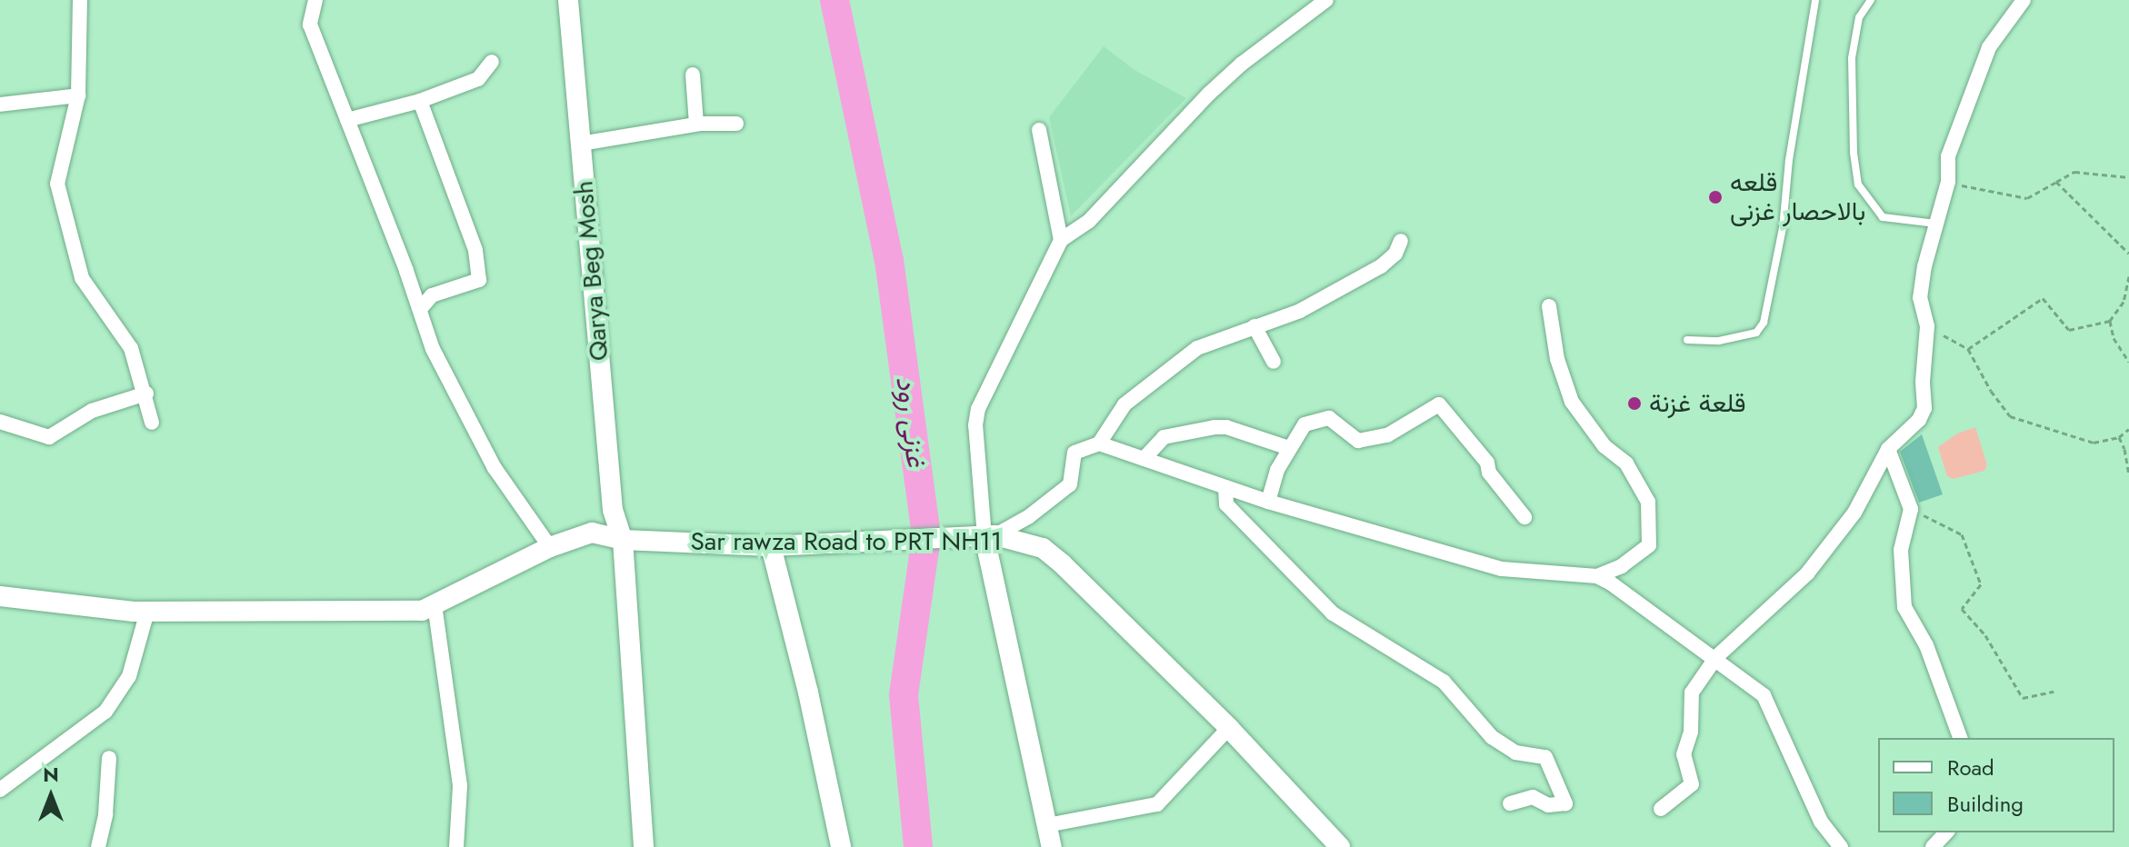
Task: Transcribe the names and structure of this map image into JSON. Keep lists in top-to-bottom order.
{
  "streets": {
    "street": ["Qarya Beg Mosh", "Sar rawza Road to PRT NH11"]
  },
  "crossings": [
    ["Qarya Beg Mosh", "Sar rawza Road to PRT NH11"]
  ],
  "water": ["غزنی رود"],
  "places": ["قلعه بالاحصار غزنی", "قلعة غزنة"],
  "legend": ["Road", "Building"],
  "north": "top"
}
